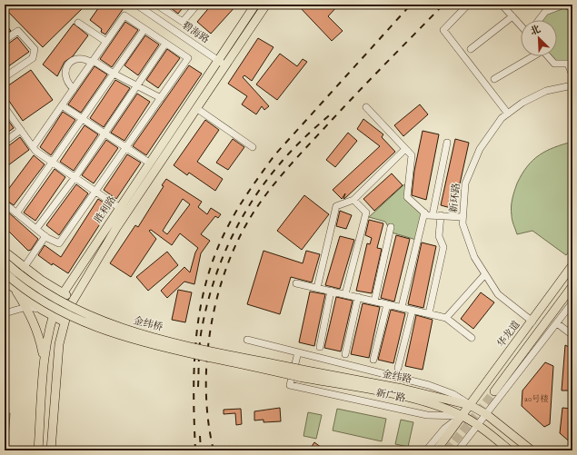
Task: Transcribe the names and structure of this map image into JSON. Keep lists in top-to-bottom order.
{
  "streets": {
    "main road": [
      "胜利路",
      "金纬桥",
      "华龙道",
      "金纬路",
      "新广路"
    ],
    "street": ["碧海路", "新环路"]
  },
  "crossings": [
    ["碧海路", "胜利路"],
    ["新环路", "华龙道"],
    ["金纬桥", "金纬路"],
    ["华龙道", "金纬路"],
    ["华龙道", "新广路"],
    ["金纬路", "新广路"]
  ],
  "house_numbers": ["20号楼"],
  "north": "top left"
}
